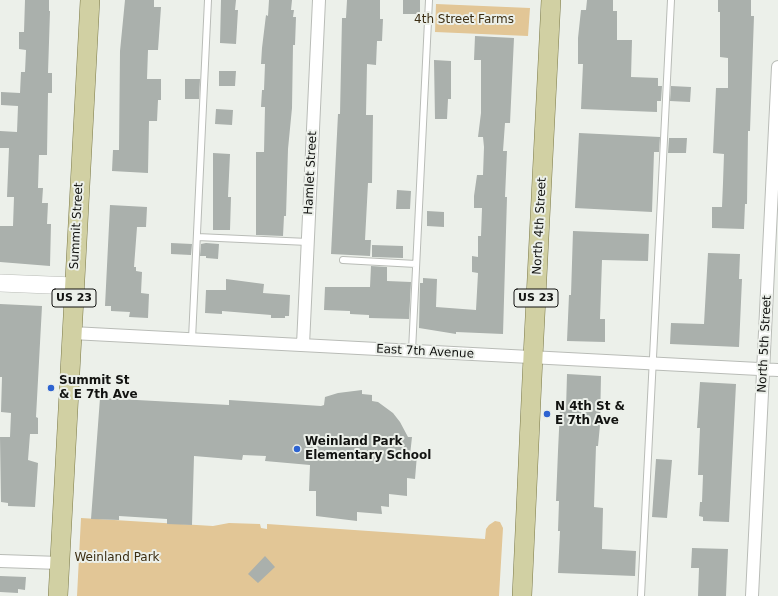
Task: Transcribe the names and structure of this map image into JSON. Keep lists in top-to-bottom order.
{
  "streets": {
    "main road": ["Summit Street", "North 4th Street", "US 23"],
    "street": ["Hamlet Street", "North 5th Street", "East 7th Avenue"]
  },
  "crossings": [
    ["Hamlet Street", "East 7th Avenue"],
    ["Summit Street", "East 7th Avenue"],
    ["North 4th Street", "East 7th Avenue"],
    ["North 5th Street", "East 7th Avenue"]
  ],
  "parks": ["4th Street Farms", "Weinland Park"],
  "places": ["Summit St & E 7th Ave", "N 4th St & E 7th Ave", "Weinland Park Elementary School"]
}
